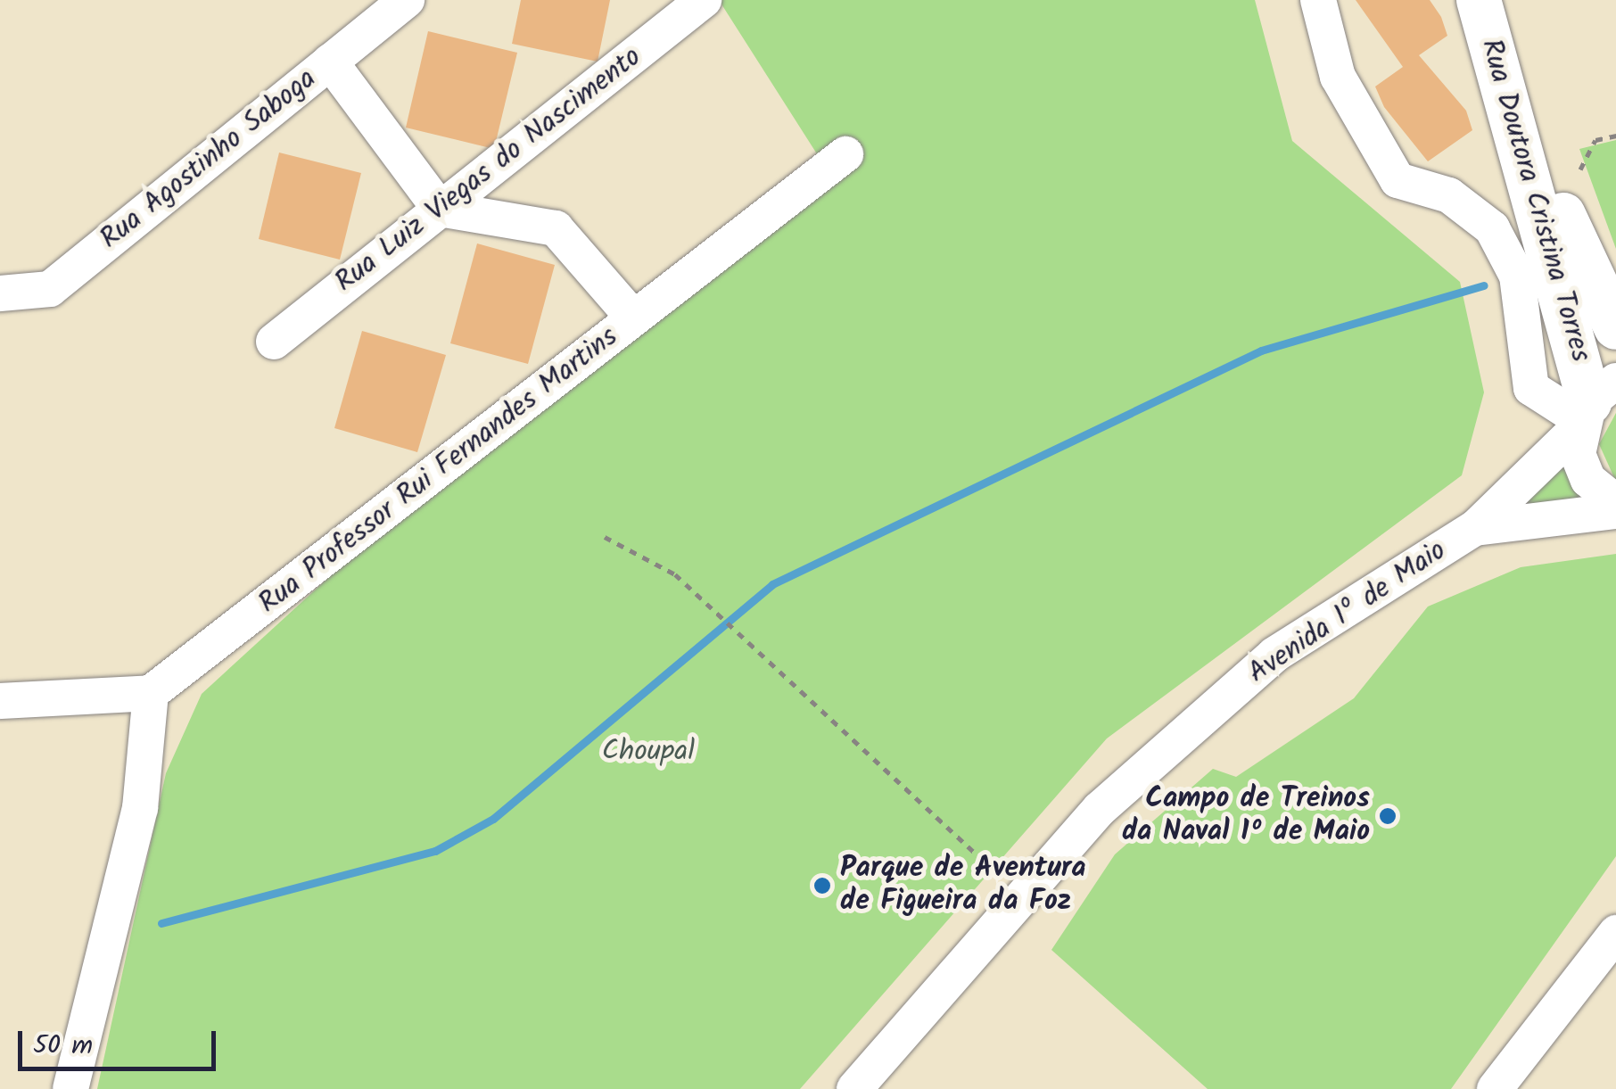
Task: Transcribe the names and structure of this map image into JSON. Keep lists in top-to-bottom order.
{
  "streets": {
    "main road": ["Rua Doutora Cristina Torres"],
    "street": [
      "Rua Agostinho Saboga",
      "Rua Luiz Viegas do Nascimento",
      "Rua Professor Rui Fernandes Martins",
      "Avenida 1º de Maio"
    ]
  },
  "parks": ["Choupal"],
  "places": ["Campo de Treinos da Naval 1º de Maio", "Parque de Aventura de Figueira da Foz"],
  "scale_bar": "50 m"
}
